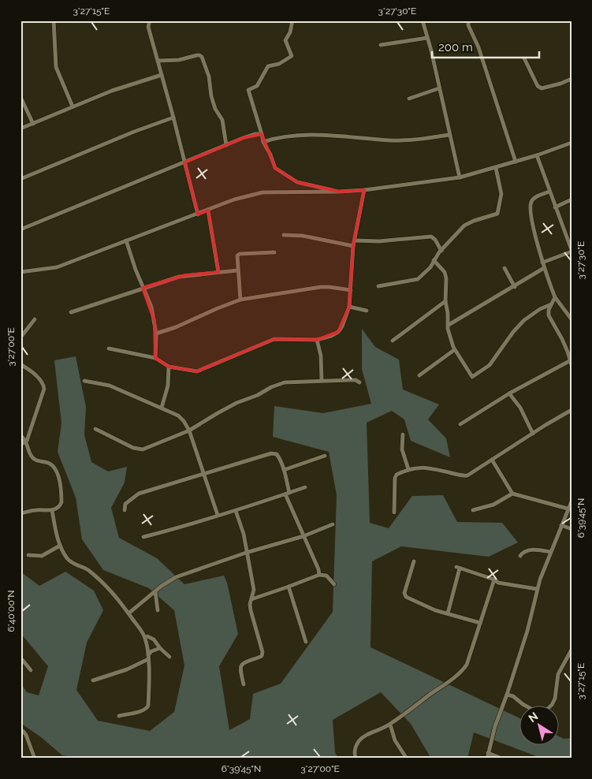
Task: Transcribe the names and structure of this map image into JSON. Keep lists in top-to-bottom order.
{
  "scale_bar": "200 m",
  "north": "top left",
  "coordinates": [
    "3°27'15\"E",
    "3°27'30\"E",
    "3°27'00\"E",
    "6°39'45\"N",
    "6°40'00\"N"
  ]
}
